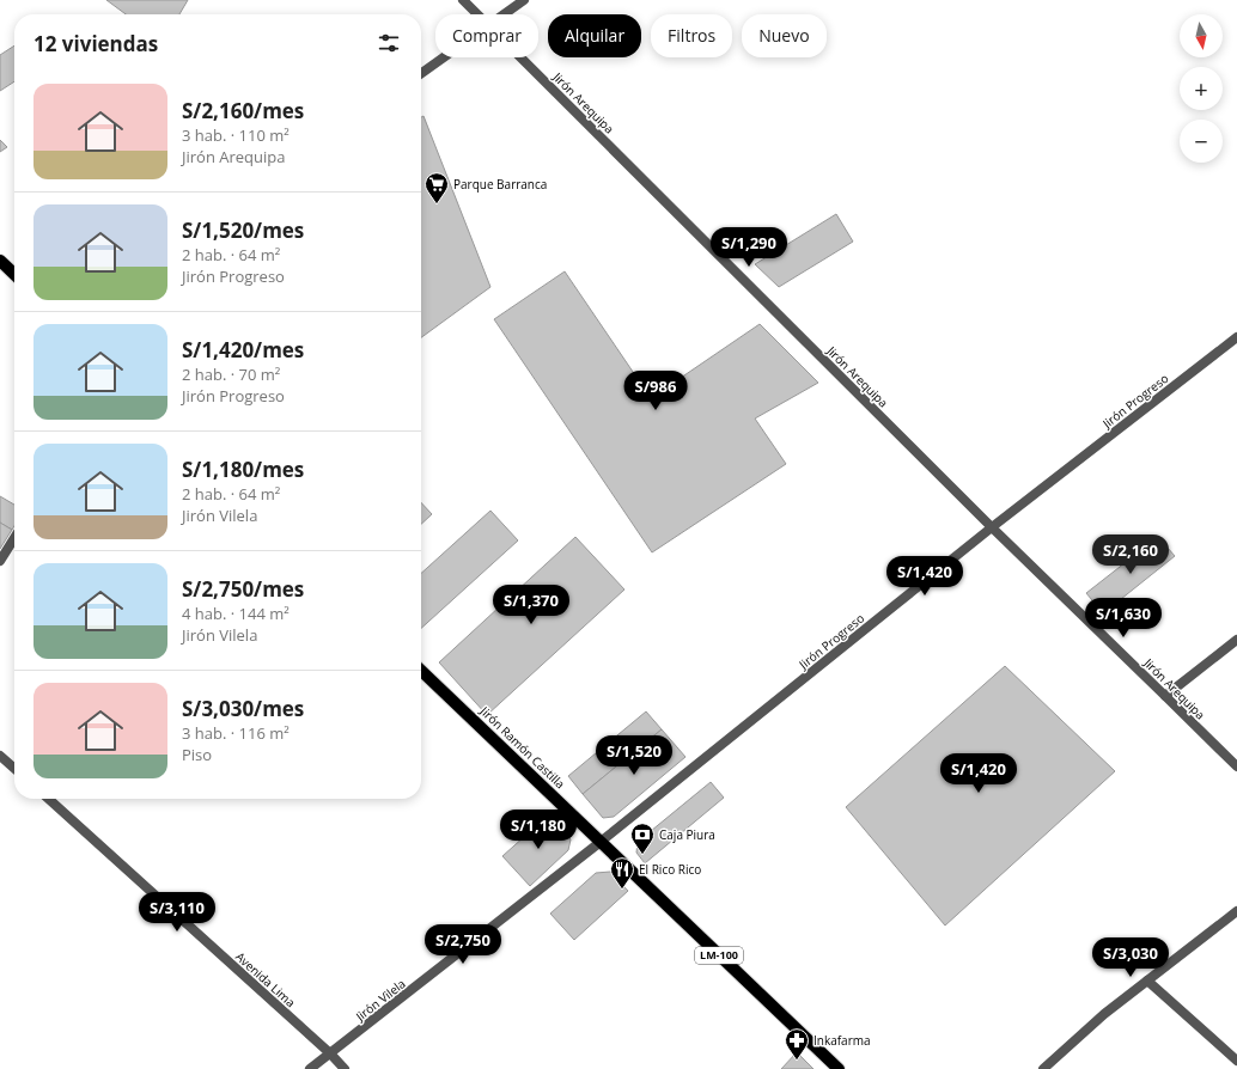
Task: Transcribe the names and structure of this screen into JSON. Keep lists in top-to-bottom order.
{
  "streets": {
    "main road": ["Jirón Ramón Castilla", "LM-100"],
    "street": [
      "Jirón Arequipa",
      "Jirón Progreso",
      "Avenida Lima",
      "Jirón Vilela"
    ]
  },
  "crossings": [
    ["Jirón Arequipa", "Jirón Progreso"],
    ["Jirón Progreso", "Jirón Ramón Castilla"],
    ["Jirón Progreso", "Jirón Vilela"],
    ["Jirón Ramón Castilla", "Jirón Vilela"],
    ["Avenida Lima", "Jirón Vilela"]
  ],
  "places": {
    "supermarket": ["Parque Barranca"],
    "bank": ["Caja Piura"],
    "restaurant": ["El Rico Rico"],
    "pharmacy": ["Inkafarma"]
  },
  "north": "bottom",
  "page": {
    "map_buttons": ["+", "−"],
    "chip": [
      "Comprar",
      "Alquilar",
      "Filtros",
      "Nuevo"
    ],
    "heading": "12 viviendas",
    "list": [
      {
        "name": "S/2,160/mes",
        "note": "3 hab. · 110 m² · Jirón Arequipa"
      },
      {
        "name": "S/1,520/mes",
        "note": "2 hab. · 64 m² · Jirón Progreso"
      },
      {
        "name": "S/1,420/mes",
        "note": "2 hab. · 70 m² · Jirón Progreso"
      },
      {
        "name": "S/1,180/mes",
        "note": "2 hab. · 64 m² · Jirón Vilela"
      },
      {
        "name": "S/2,750/mes",
        "note": "4 hab. · 144 m² · Jirón Vilela"
      },
      {
        "name": "S/3,030/mes",
        "note": "3 hab. · 116 m² · Piso"
      }
    ],
    "price": [
      "S/1,290",
      "S/986",
      "S/2,160",
      "S/1,420",
      "S/1,370",
      "S/1,630",
      "S/1,520",
      "S/1,420",
      "S/1,180",
      "S/3,110",
      "S/2,750",
      "S/3,030"
    ]
  }
}
